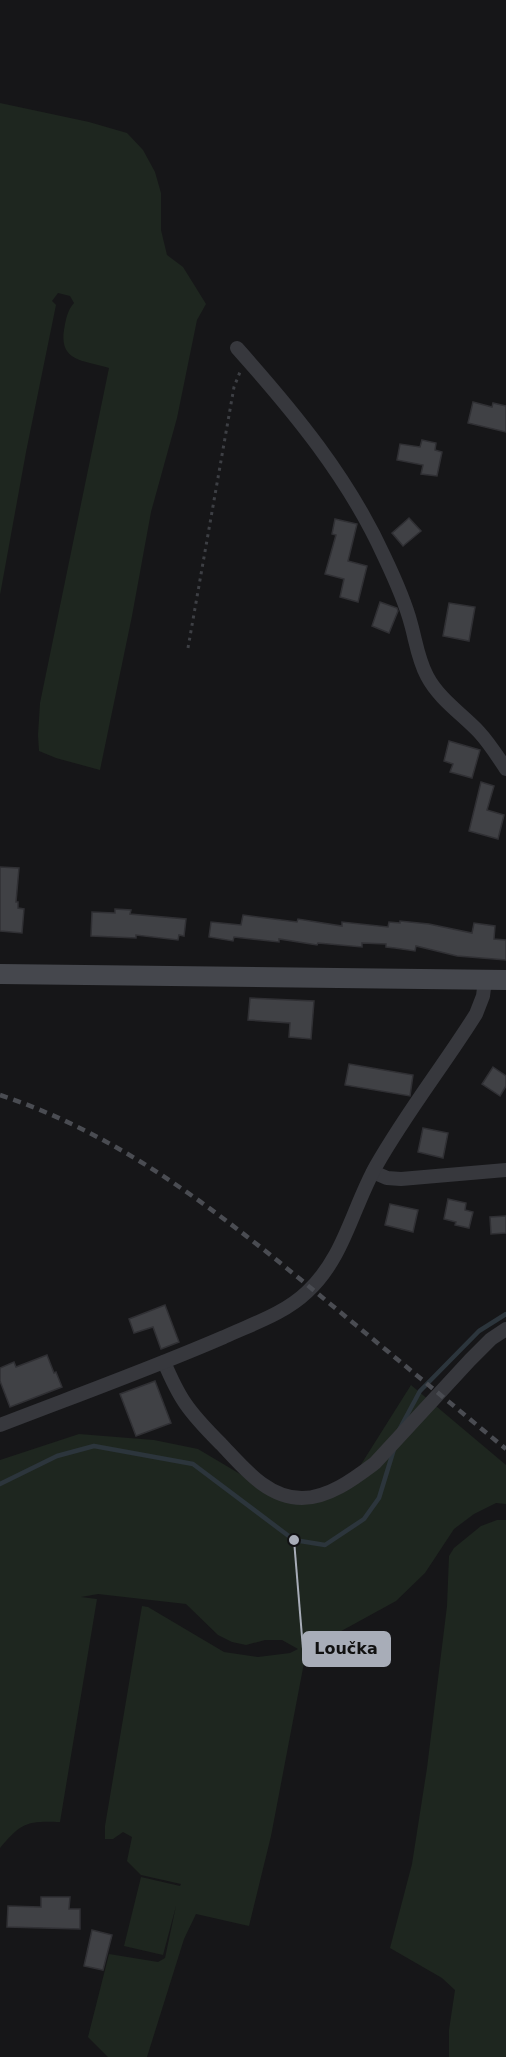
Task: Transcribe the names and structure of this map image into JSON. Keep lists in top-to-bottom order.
{
  "places": ["Loučka"]
}
